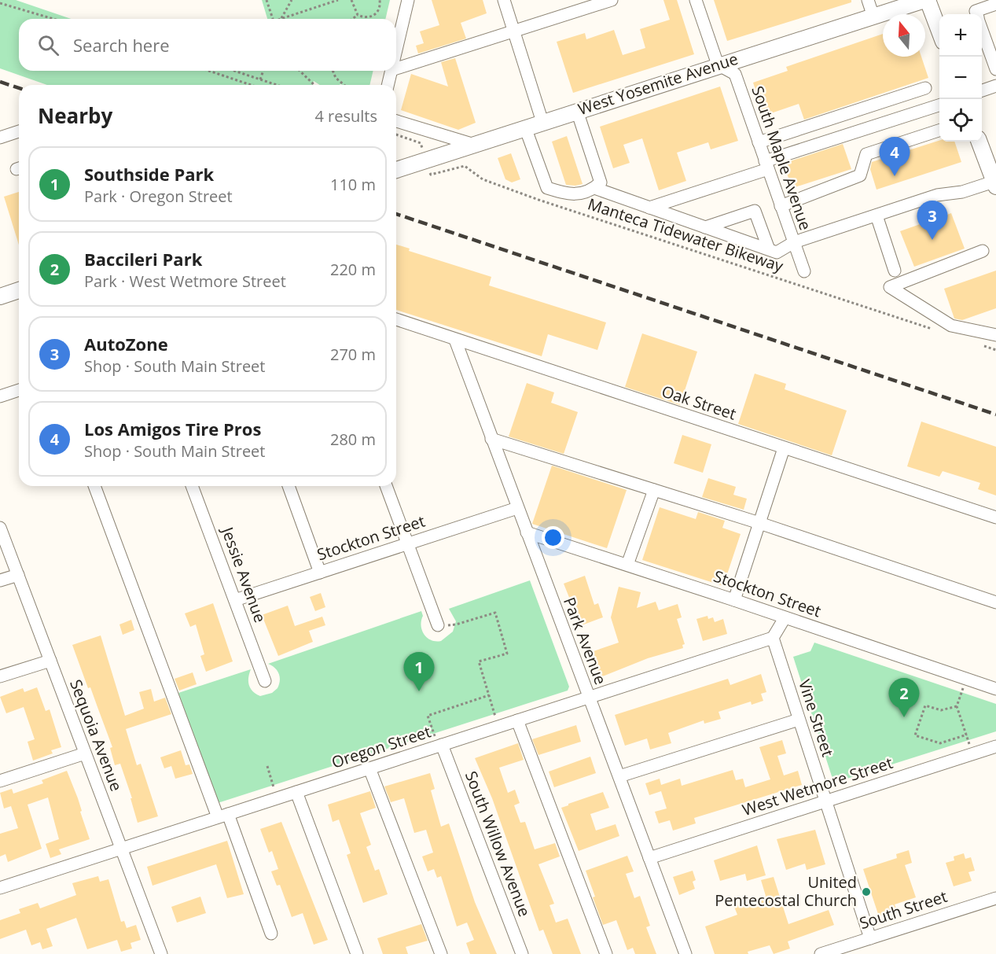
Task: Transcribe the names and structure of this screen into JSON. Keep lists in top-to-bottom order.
{
  "streets": {
    "main road": ["West Yosemite Avenue"],
    "street": [
      "South Maple Avenue",
      "Oak Street",
      "Stockton Street",
      "Jessie Avenue",
      "Park Avenue",
      "Vine Street",
      "Sequoia Avenue",
      "Oregon Street",
      "West Wetmore Street",
      "South Willow Avenue",
      "South Street"
    ],
    "path": ["Manteca Tidewater Bikeway"]
  },
  "crossings": [
    ["West Yosemite Avenue", "South Maple Avenue"],
    ["West Yosemite Avenue", "Manteca Tidewater Bikeway"],
    ["Oak Street", "Park Avenue"],
    ["Stockton Street", "Jessie Avenue"],
    ["Stockton Street", "Park Avenue"],
    ["Park Avenue", "Oregon Street"],
    ["Park Avenue", "West Wetmore Street"],
    ["Vine Street", "Oregon Street"],
    ["Vine Street", "West Wetmore Street"],
    ["Vine Street", "South Street"],
    ["Sequoia Avenue", "Oregon Street"],
    ["Oregon Street", "South Willow Avenue"]
  ],
  "places": ["United Pentecostal Church"],
  "north": "top",
  "page": {
    "map_buttons": ["+", "−"],
    "search": "Search here",
    "heading": ["Nearby", "4 results"],
    "pins": [
      "4",
      "3",
      "1",
      "2"
    ],
    "list": [
      {
        "mark": "1",
        "name": "Southside Park",
        "note": "Park · Oregon Street",
        "value": "110 m"
      },
      {
        "mark": "2",
        "name": "Baccileri Park",
        "note": "Park · West Wetmore Street",
        "value": "220 m"
      },
      {
        "mark": "3",
        "name": "AutoZone",
        "note": "Shop · South Main Street",
        "value": "270 m"
      },
      {
        "mark": "4",
        "name": "Los Amigos Tire Pros",
        "note": "Shop · South Main Street",
        "value": "280 m"
      }
    ]
  }
}
